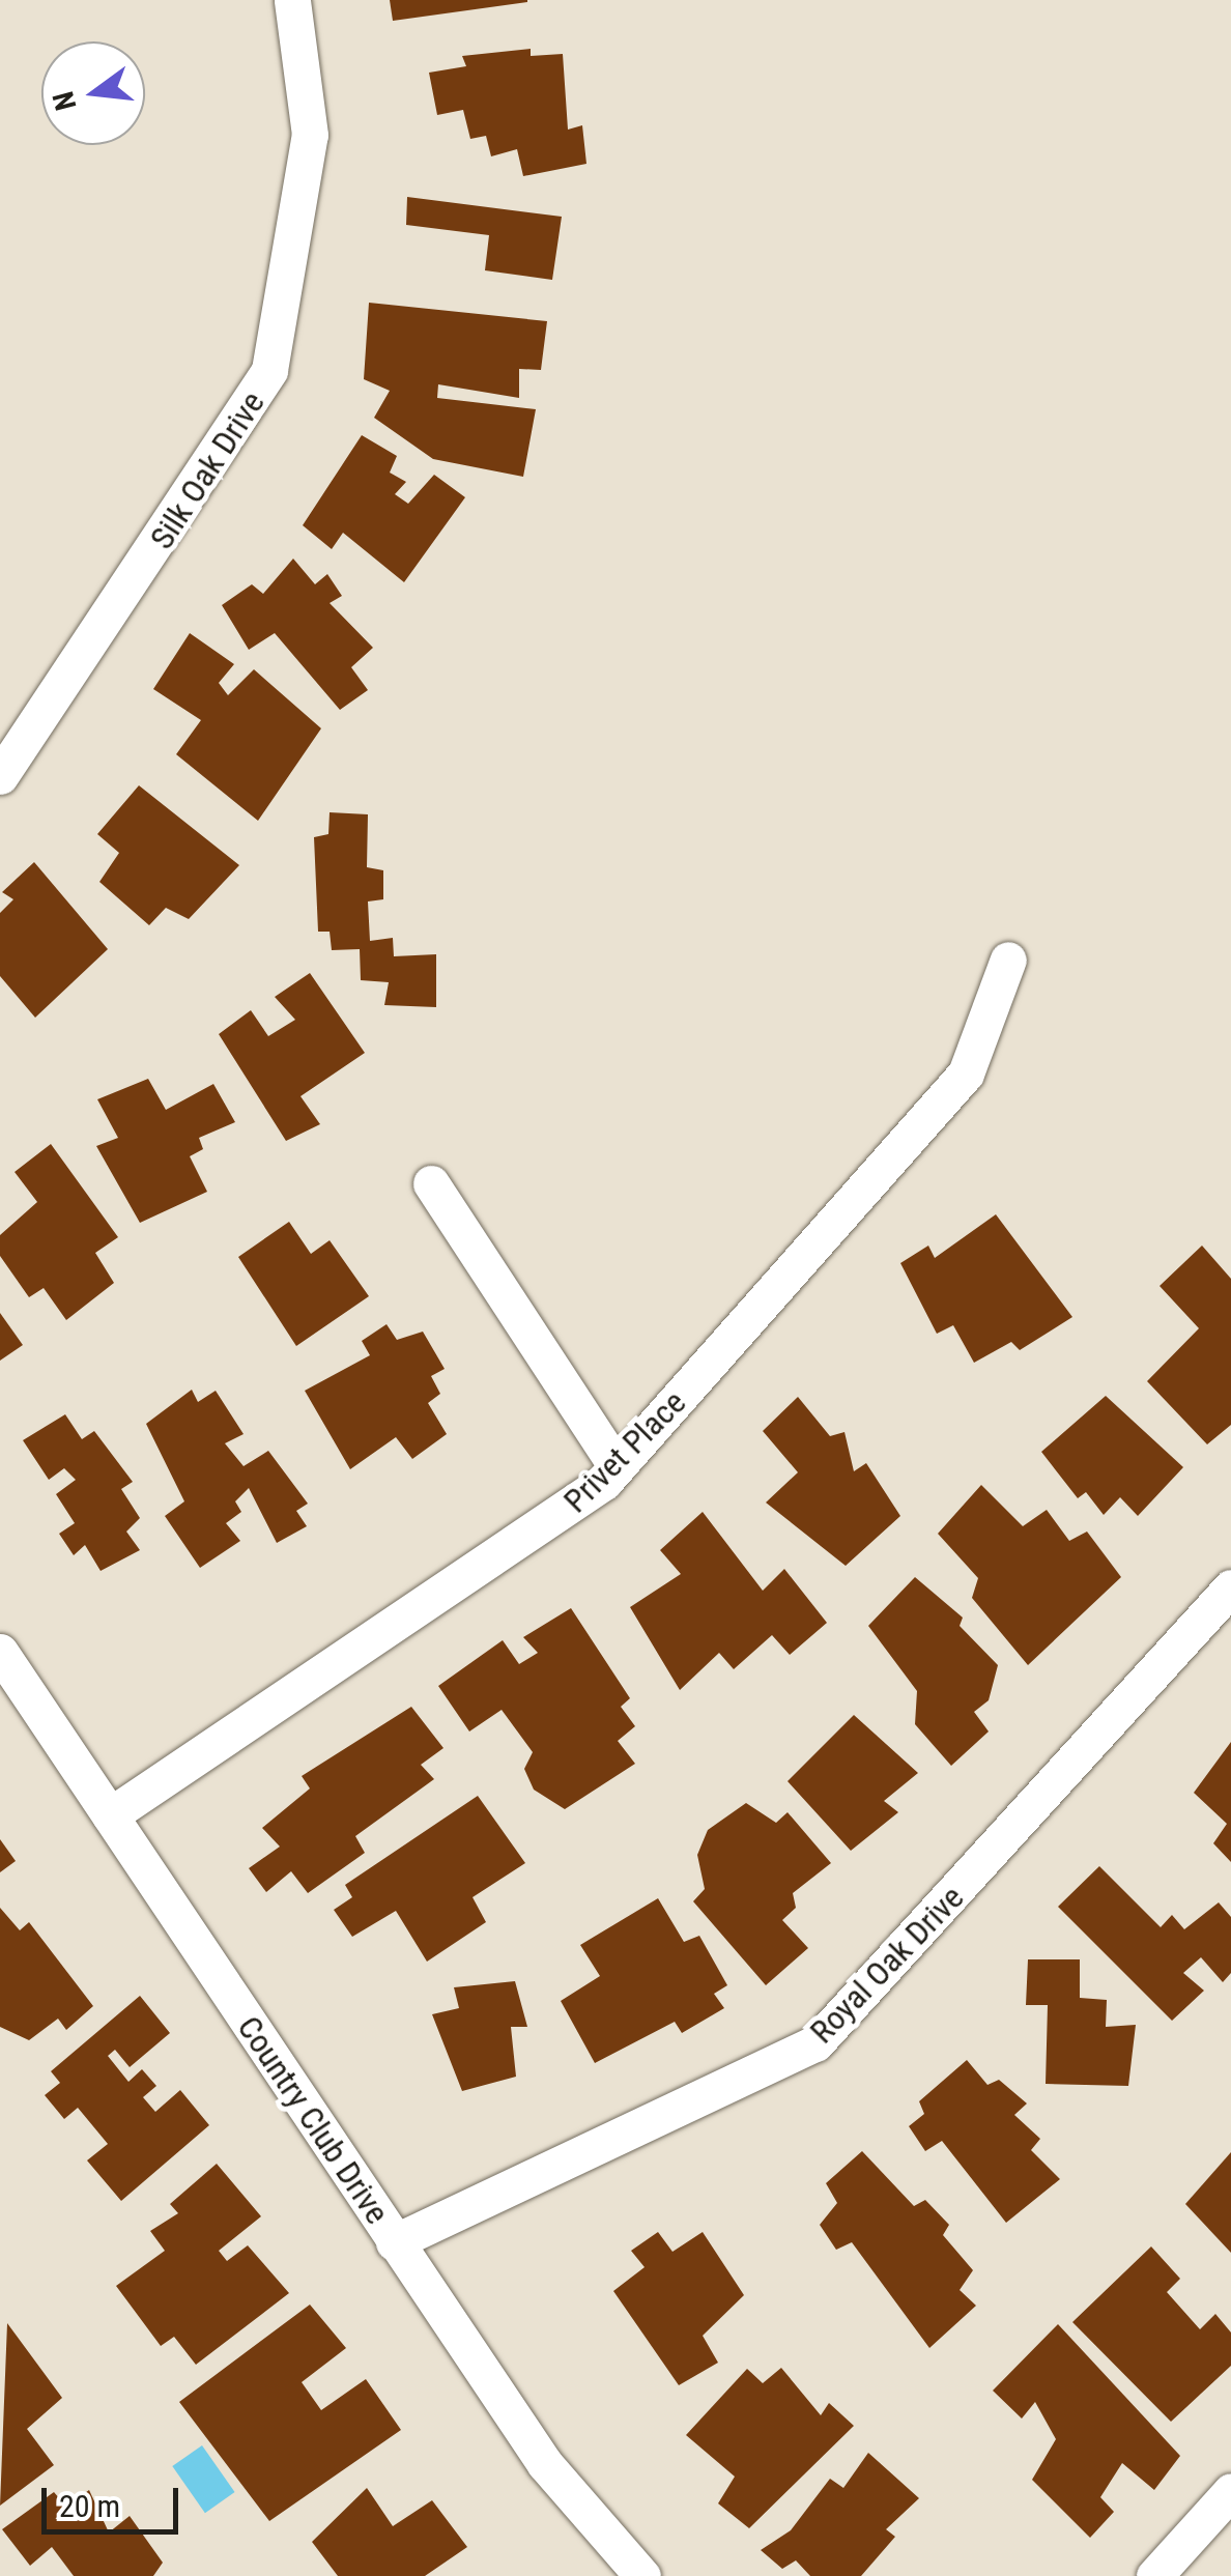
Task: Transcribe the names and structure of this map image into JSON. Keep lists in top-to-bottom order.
{
  "streets": {
    "street": [
      "Silk Oak Drive",
      "Privet Place",
      "Royal Oak Drive",
      "Country Club Drive"
    ]
  },
  "crossings": [
    ["Privet Place", "Country Club Drive"],
    ["Royal Oak Drive", "Country Club Drive"]
  ],
  "scale_bar": "20 m",
  "north": "left"
}
